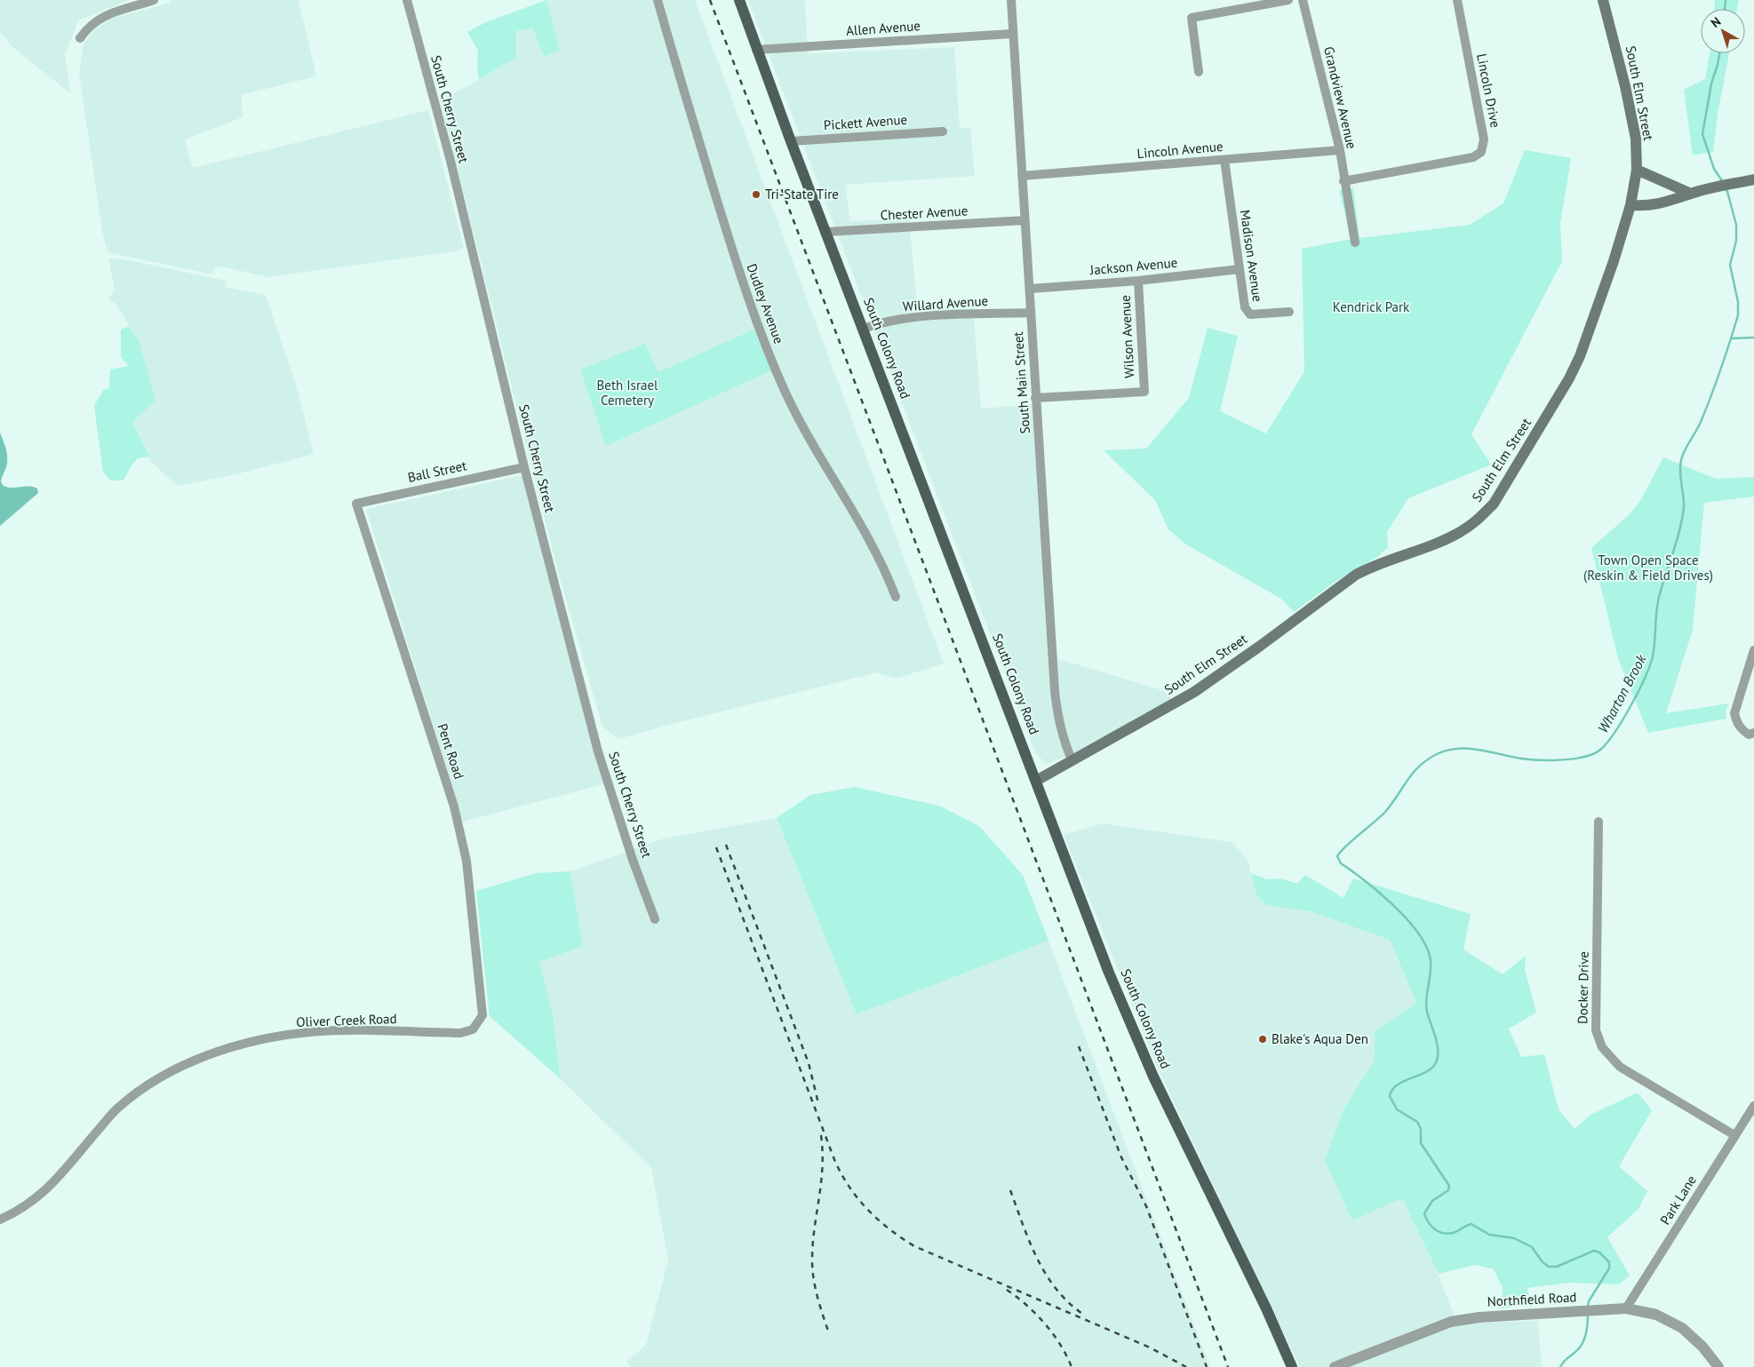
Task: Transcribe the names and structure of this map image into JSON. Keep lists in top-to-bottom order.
{
  "streets": {
    "main road": ["South Elm Street", "South Colony Road"],
    "street": [
      "Allen Avenue",
      "Lincoln Drive",
      "Grandview Avenue",
      "South Cherry Street",
      "Pickett Avenue",
      "Lincoln Avenue",
      "Chester Avenue",
      "Madison Avenue",
      "Jackson Avenue",
      "Dudley Avenue",
      "Willard Avenue",
      "Wilson Avenue",
      "South Main Street",
      "Ball Street",
      "Pent Road",
      "Docker Drive",
      "Oliver Creek Road",
      "Park Lane",
      "Northfield Road"
    ]
  },
  "crossings": [
    ["Allen Avenue", "South Colony Road"],
    ["Allen Avenue", "South Main Street"],
    ["Lincoln Drive", "Grandview Avenue"],
    ["South Elm Street", "South Colony Road"],
    ["South Elm Street", "South Main Street"],
    ["Grandview Avenue", "Lincoln Avenue"],
    ["South Cherry Street", "Ball Street"],
    ["Pickett Avenue", "South Colony Road"],
    ["Lincoln Avenue", "Madison Avenue"],
    ["Lincoln Avenue", "South Main Street"],
    ["Chester Avenue", "South Colony Road"],
    ["Chester Avenue", "South Main Street"],
    ["Madison Avenue", "Jackson Avenue"],
    ["Jackson Avenue", "Wilson Avenue"],
    ["Jackson Avenue", "South Main Street"],
    ["Willard Avenue", "South Colony Road"],
    ["Willard Avenue", "South Main Street"],
    ["Wilson Avenue", "South Main Street"],
    ["Ball Street", "Pent Road"],
    ["Pent Road", "Oliver Creek Road"],
    ["Docker Drive", "Park Lane"],
    ["Park Lane", "Northfield Road"]
  ],
  "water": ["Wharton Brook"],
  "parks": ["Kendrick Park", "Beth Israel Cemetery", "Town Open Space (Reskin & Field Drives)"],
  "places": ["Tri-State Tire", "Blake's Aqua Den"],
  "north": "top left"
}
